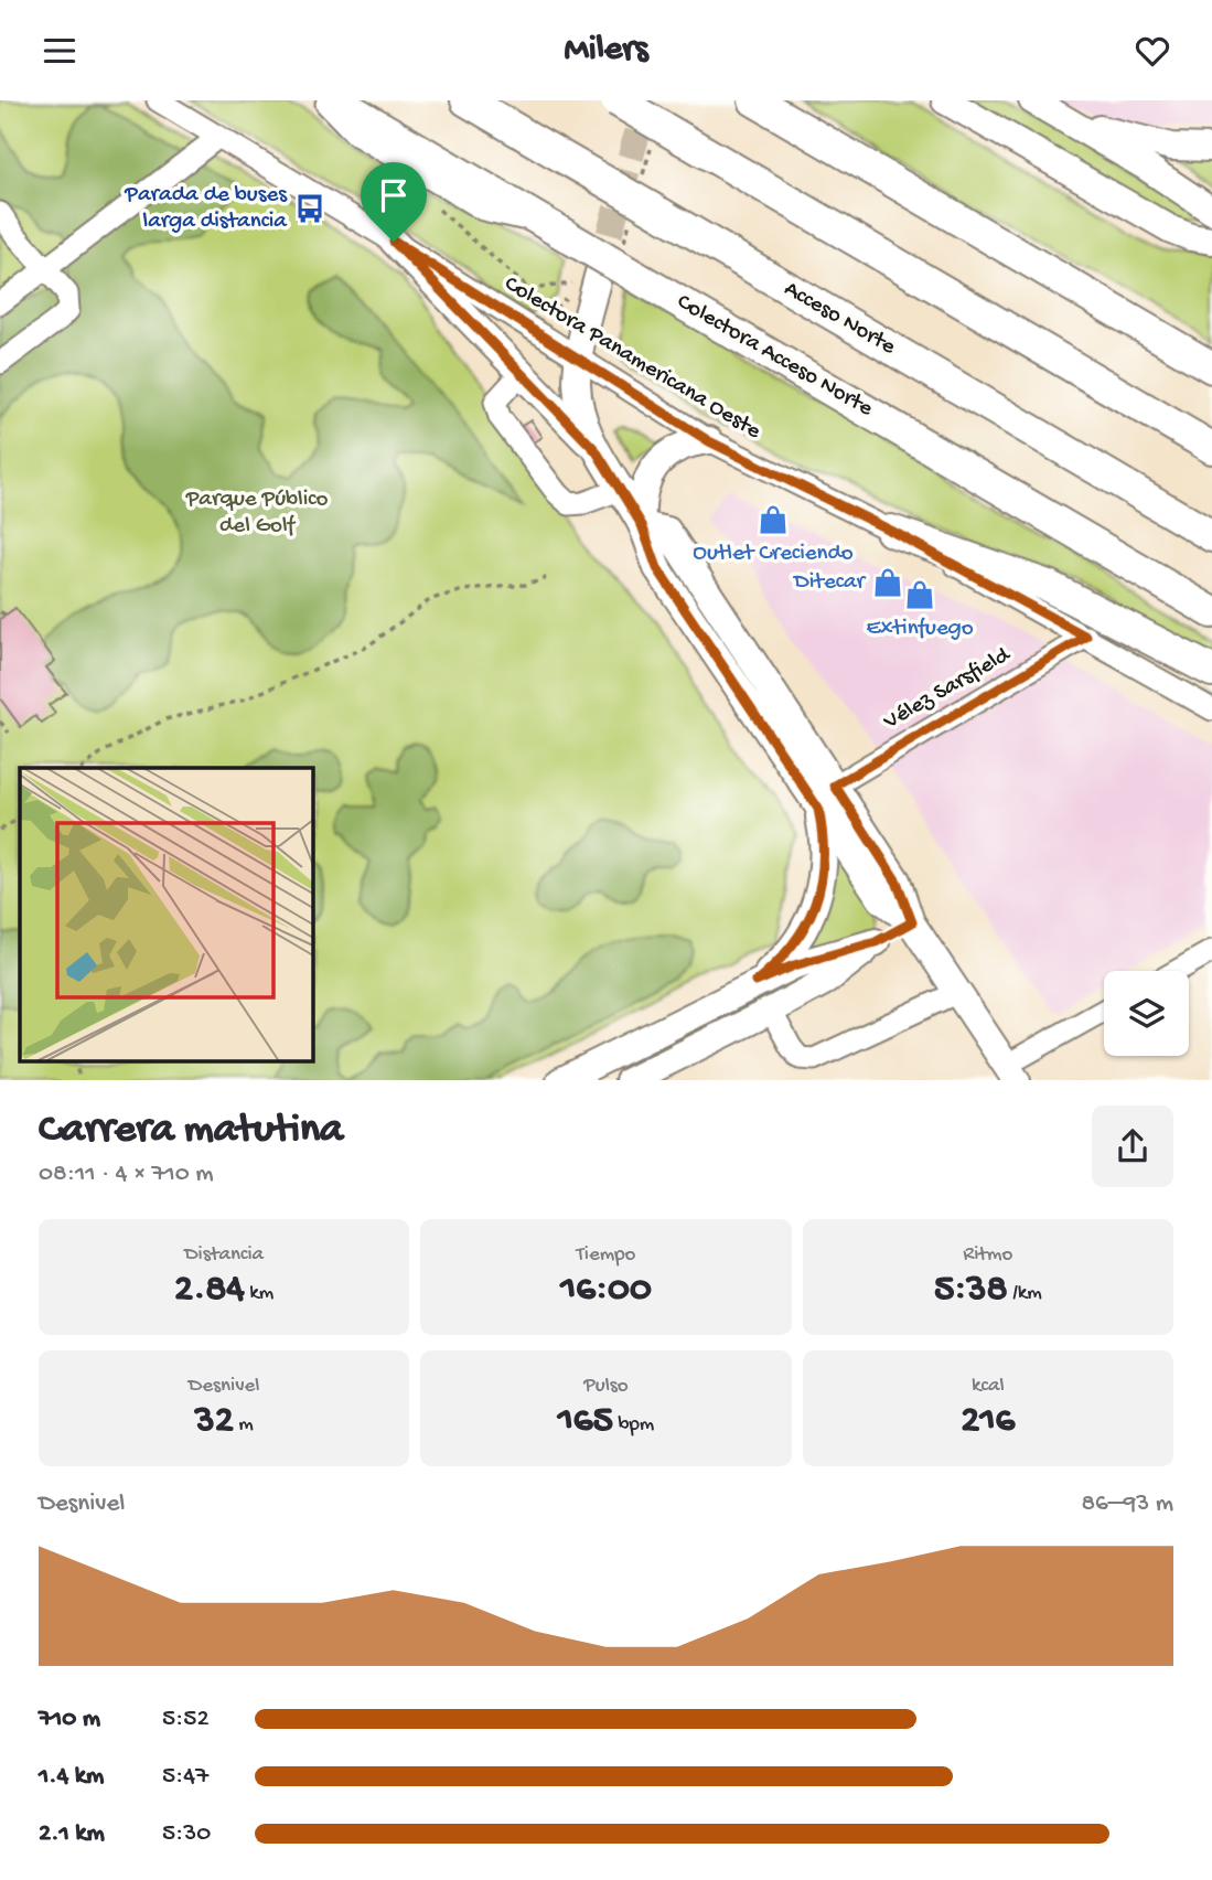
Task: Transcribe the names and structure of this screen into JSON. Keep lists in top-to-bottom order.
{
  "streets": {
    "highway": ["Acceso Norte", "Colectora Acceso Norte"],
    "street": ["Colectora Panamericana Oeste", "Vélez Sarsfield"]
  },
  "crossings": [
    ["Colectora Panamericana Oeste", "Vélez Sarsfield"]
  ],
  "parks": ["Parque Público del Golf"],
  "places": {
    "bus stop": ["Parada de buses larga distancia"],
    "shop": ["Outlet Creciendo", "Ditecar", "Extinfuego"]
  },
  "page": {
    "header": "Milers",
    "heading": ["Carrera matutina", "08:11 · 4 × 710 m"],
    "stats": [
      ["Distancia", "2.84 km"],
      ["Tiempo", "16:00"],
      ["Ritmo", "5:38 /km"],
      ["Desnivel", "32 m"],
      ["Pulso", "165 bpm"],
      ["kcal", "216"]
    ],
    "chart": ["Desnivel", "86–93 m"],
    "list": [
      {
        "name": "710 m",
        "note": "5:52"
      },
      {
        "name": "1.4 km",
        "note": "5:47"
      },
      {
        "name": "2.1 km",
        "note": "5:30"
      }
    ]
  }
}
